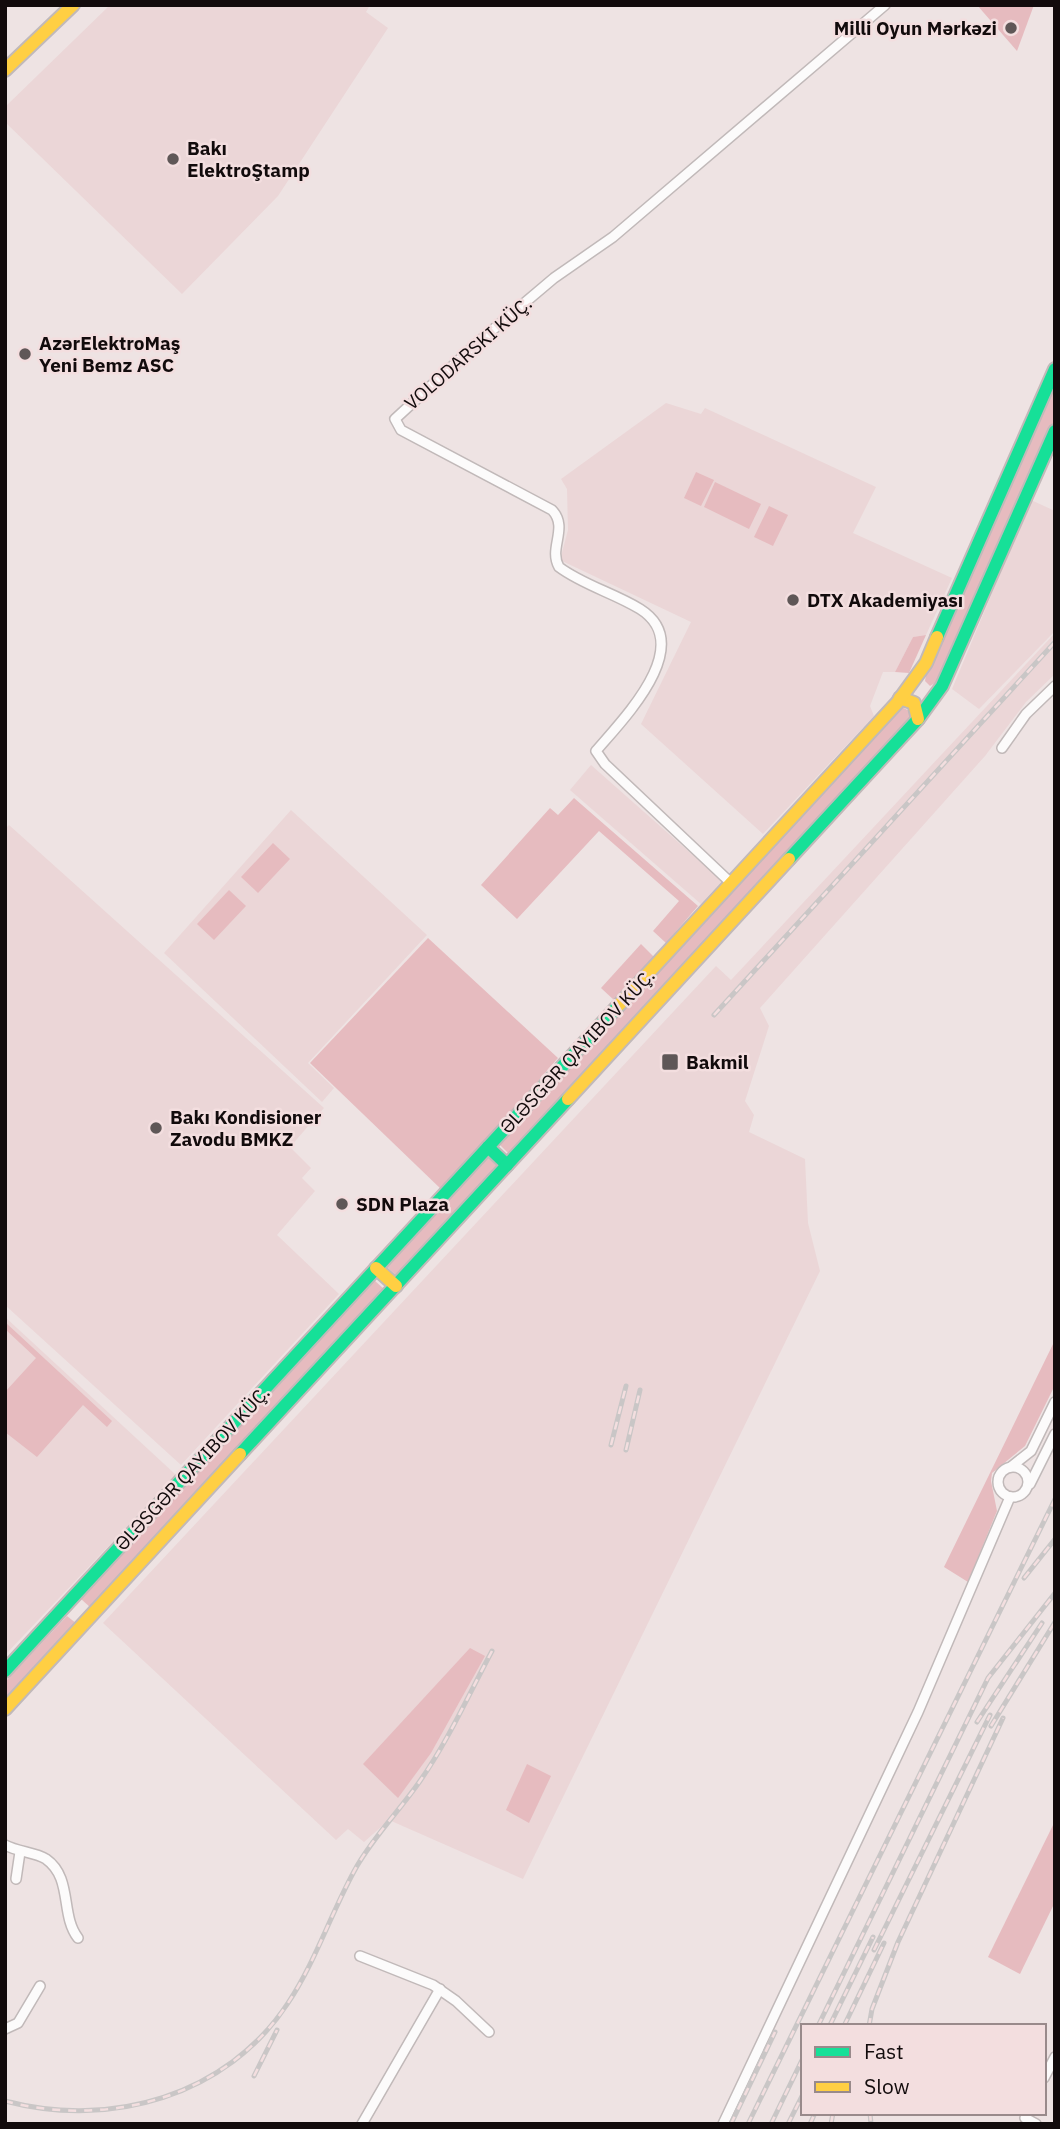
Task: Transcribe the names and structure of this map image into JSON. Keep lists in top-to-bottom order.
{
  "streets": {
    "street": ["VOLODARSKI KÜÇ."]
  },
  "places": {
    "other": [
      "Milli Oyun Mərkəzi",
      "Bakı ElektroŞtamp",
      "AzərElektroMaş Yeni Bemz ASC",
      "DTX Akademiyası",
      "Bakı Kondisioner Zavodu BMKZ",
      "SDN Plaza"
    ],
    "transit": ["Bakmil"]
  },
  "legend": ["Fast", "Slow"]
}
